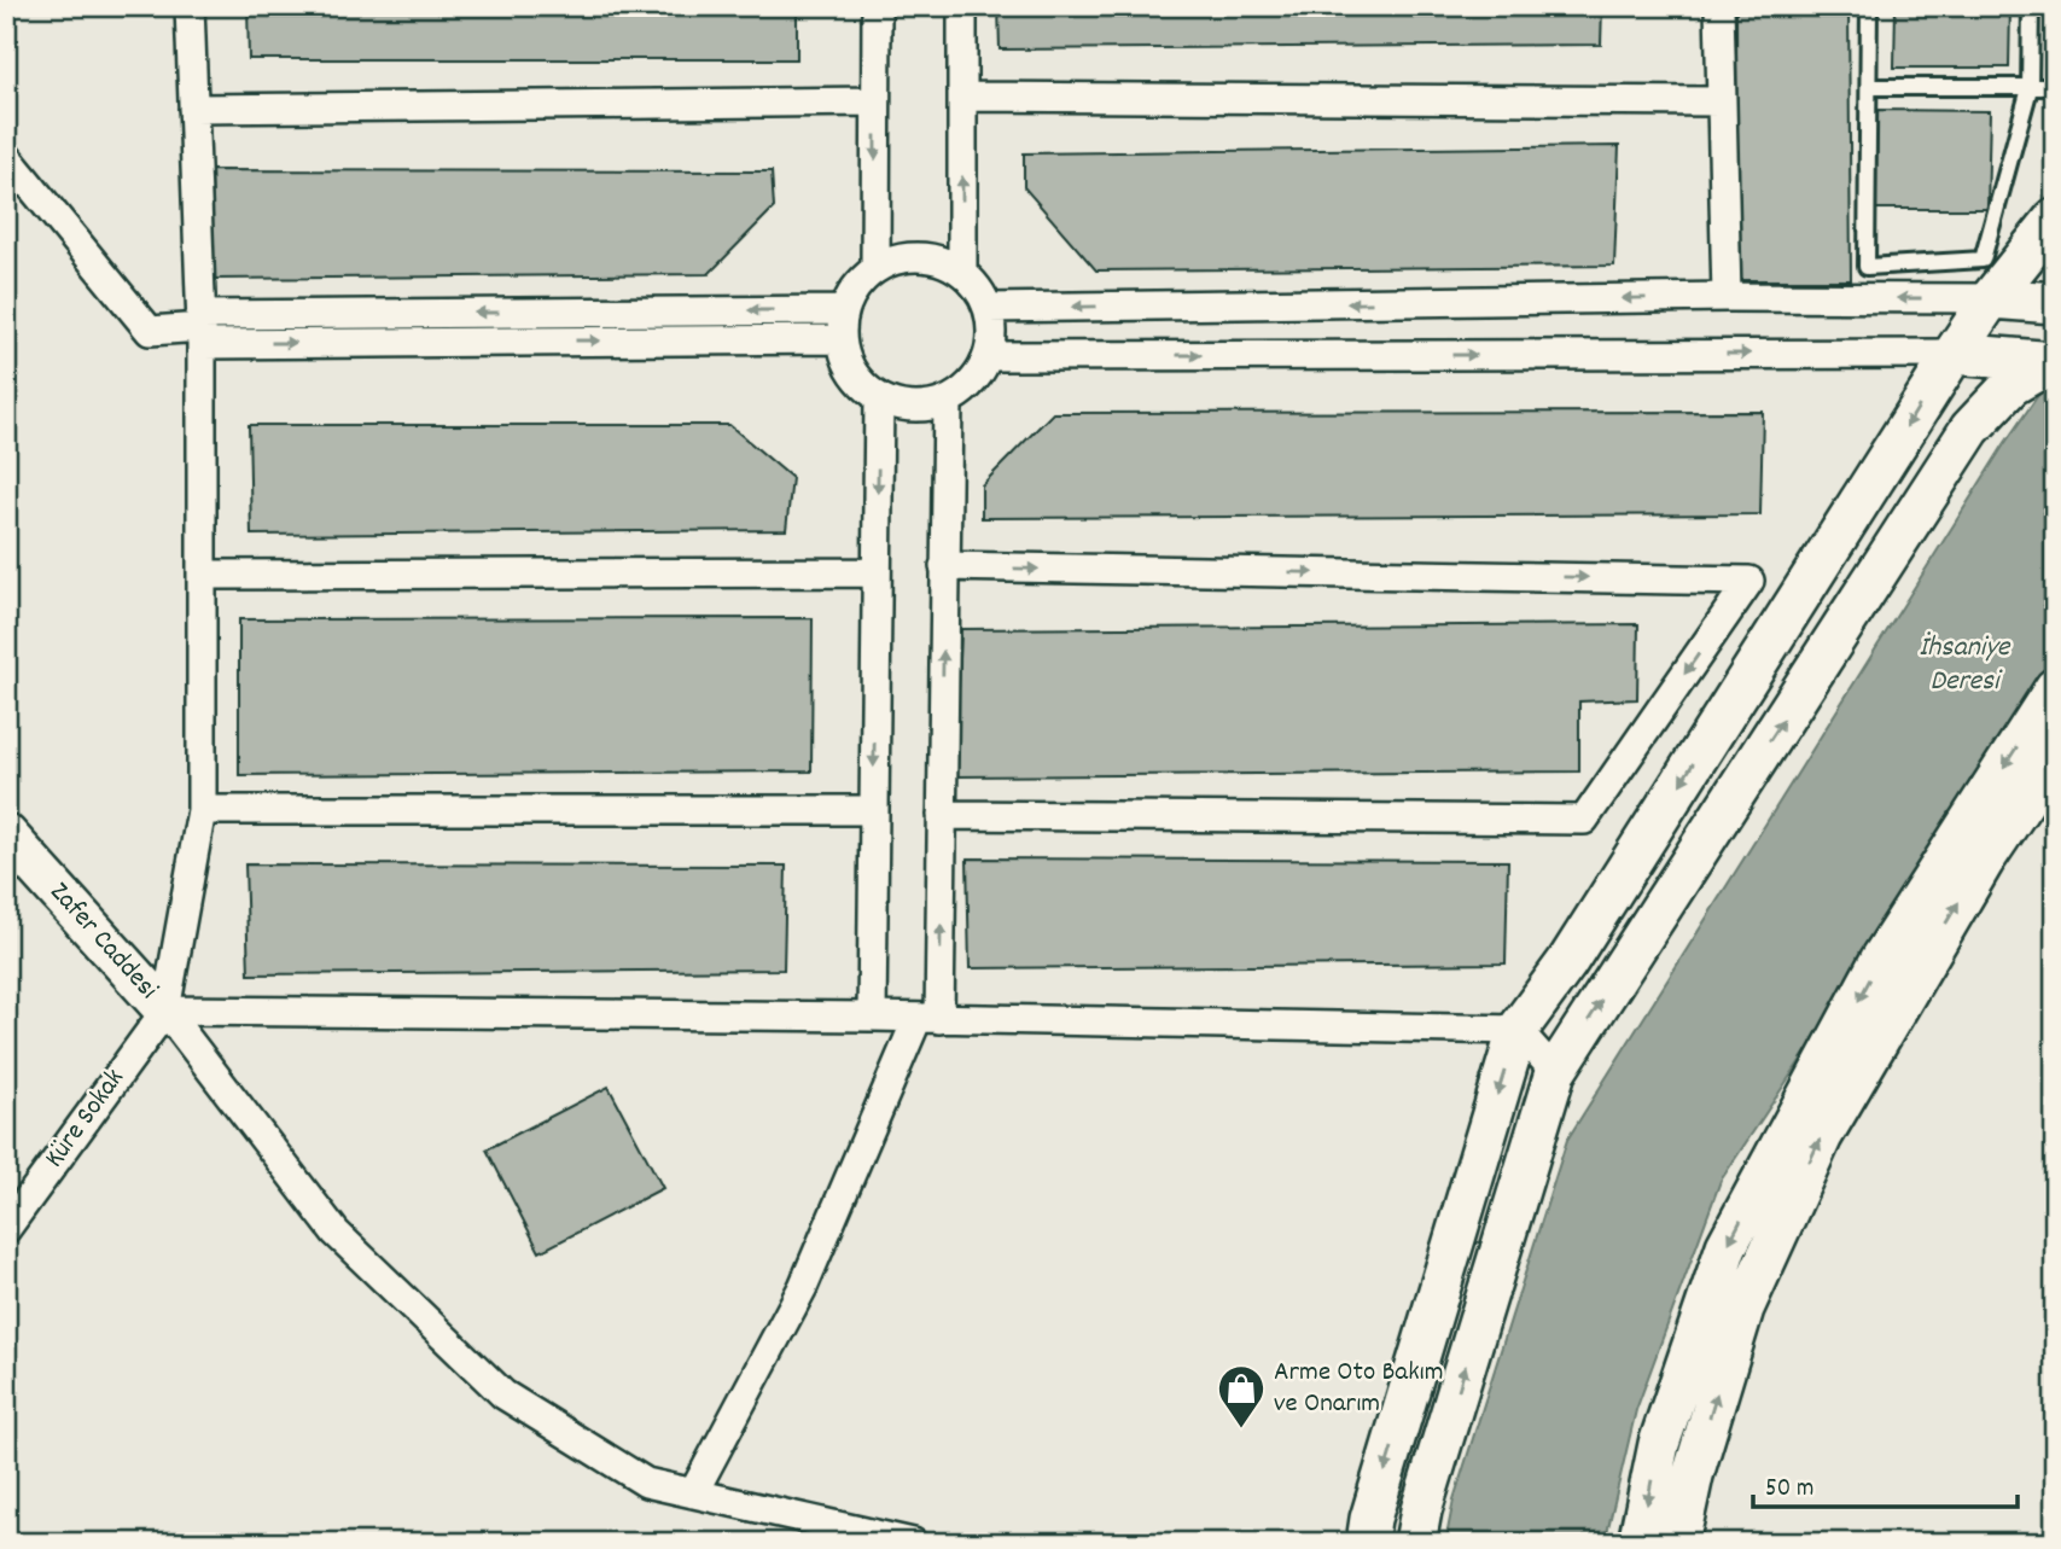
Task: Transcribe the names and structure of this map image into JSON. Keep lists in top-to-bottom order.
{
  "streets": {
    "main road": ["Zafer Caddesi"],
    "street": ["Küre Sokak"]
  },
  "crossings": [
    ["Zafer Caddesi", "Küre Sokak"]
  ],
  "water": ["İhsaniye Deresi"],
  "places": {
    "shop": ["Arme Oto Bakım ve Onarım"]
  },
  "scale_bar": "50 m"
}
